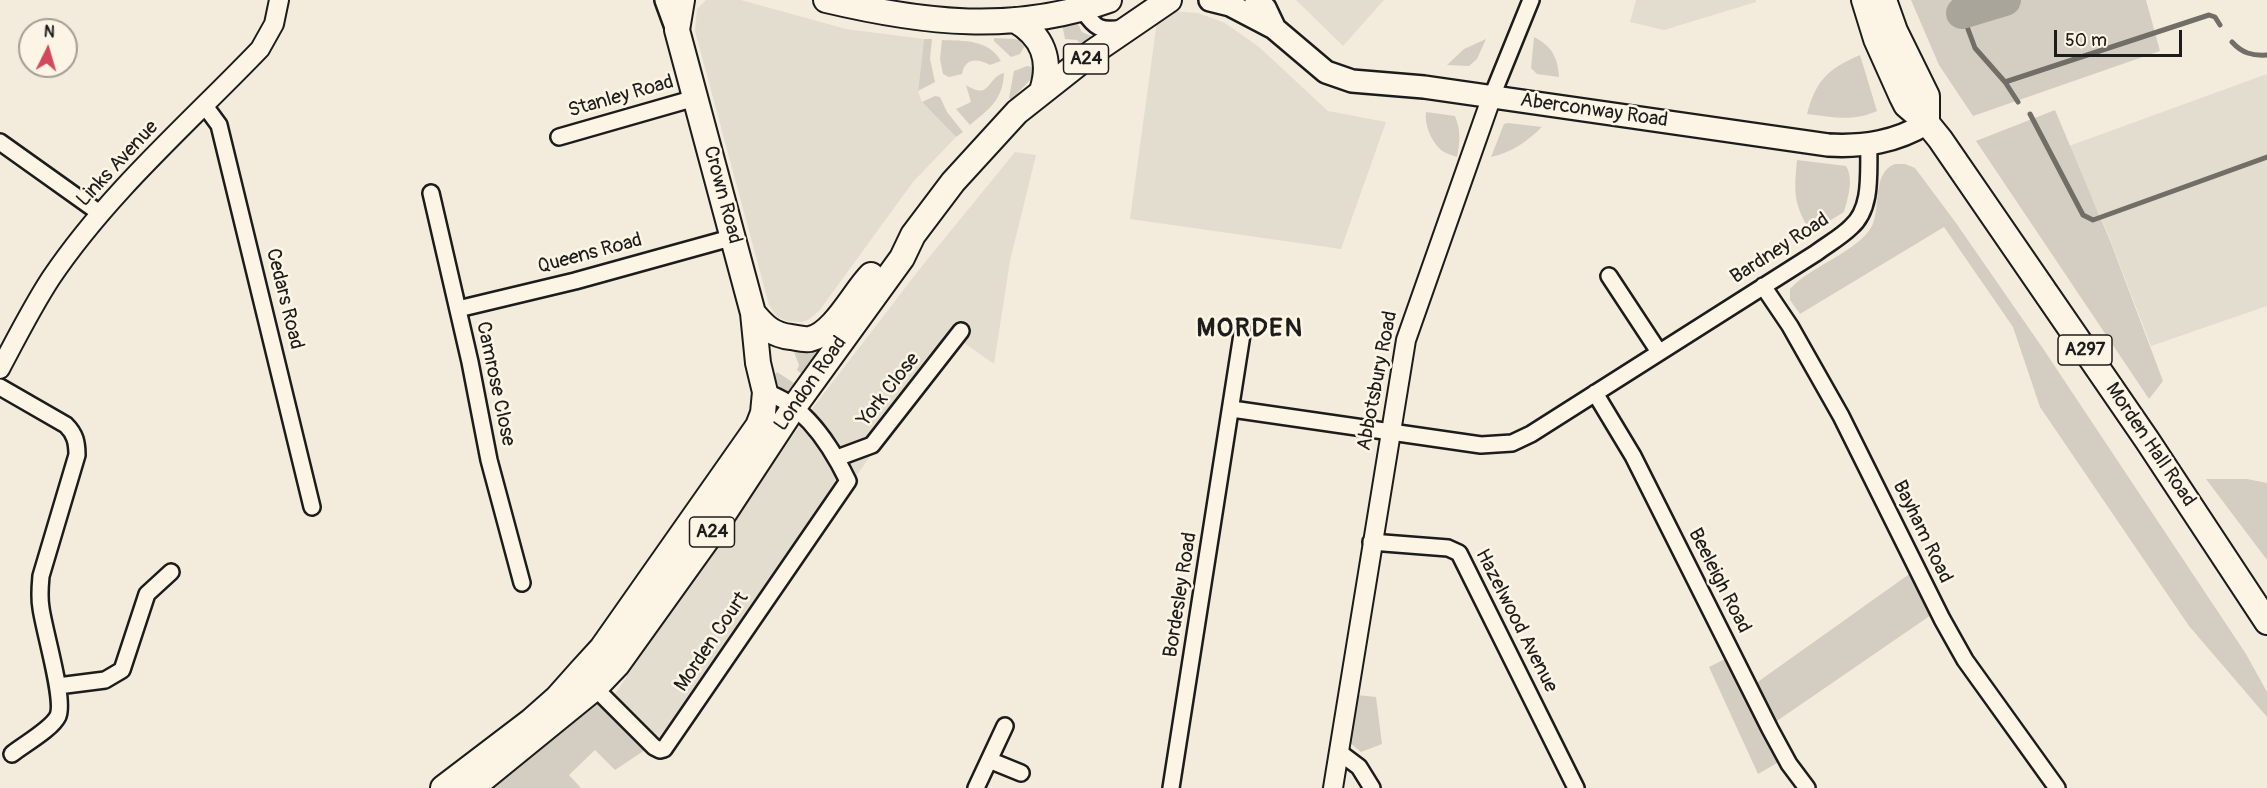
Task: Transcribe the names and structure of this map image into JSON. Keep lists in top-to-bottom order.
{
  "streets": {
    "highway": [
      "A24",
      "Crown Road",
      "A297",
      "London Road",
      "Morden Hall Road"
    ],
    "main road": ["Aberconway Road"],
    "street": [
      "Stanley Road",
      "Links Avenue",
      "Bardney Road",
      "Queens Road",
      "Cedars Road",
      "Abbotsbury Road",
      "Camrose Close",
      "York Close",
      "Bayham Road",
      "Beeleigh Road",
      "Bordesley Road",
      "Hazelwood Avenue",
      "Morden Court"
    ]
  },
  "crossings": [
    ["A24", "Crown Road"],
    ["A24", "London Road"],
    ["Stanley Road", "Crown Road"],
    ["Aberconway Road", "Bardney Road"],
    ["Aberconway Road", "Abbotsbury Road"],
    ["Aberconway Road", "Morden Hall Road"],
    ["Links Avenue", "Cedars Road"],
    ["Crown Road", "Queens Road"],
    ["Crown Road", "London Road"],
    ["Bardney Road", "Abbotsbury Road"],
    ["Bardney Road", "Bayham Road"],
    ["Bardney Road", "Beeleigh Road"],
    ["Queens Road", "Camrose Close"],
    ["Abbotsbury Road", "Hazelwood Avenue"],
    ["London Road", "Morden Court"],
    ["York Close", "Morden Court"]
  ],
  "districts": ["MORDEN"],
  "scale_bar": "50 m",
  "north": "top"
}
